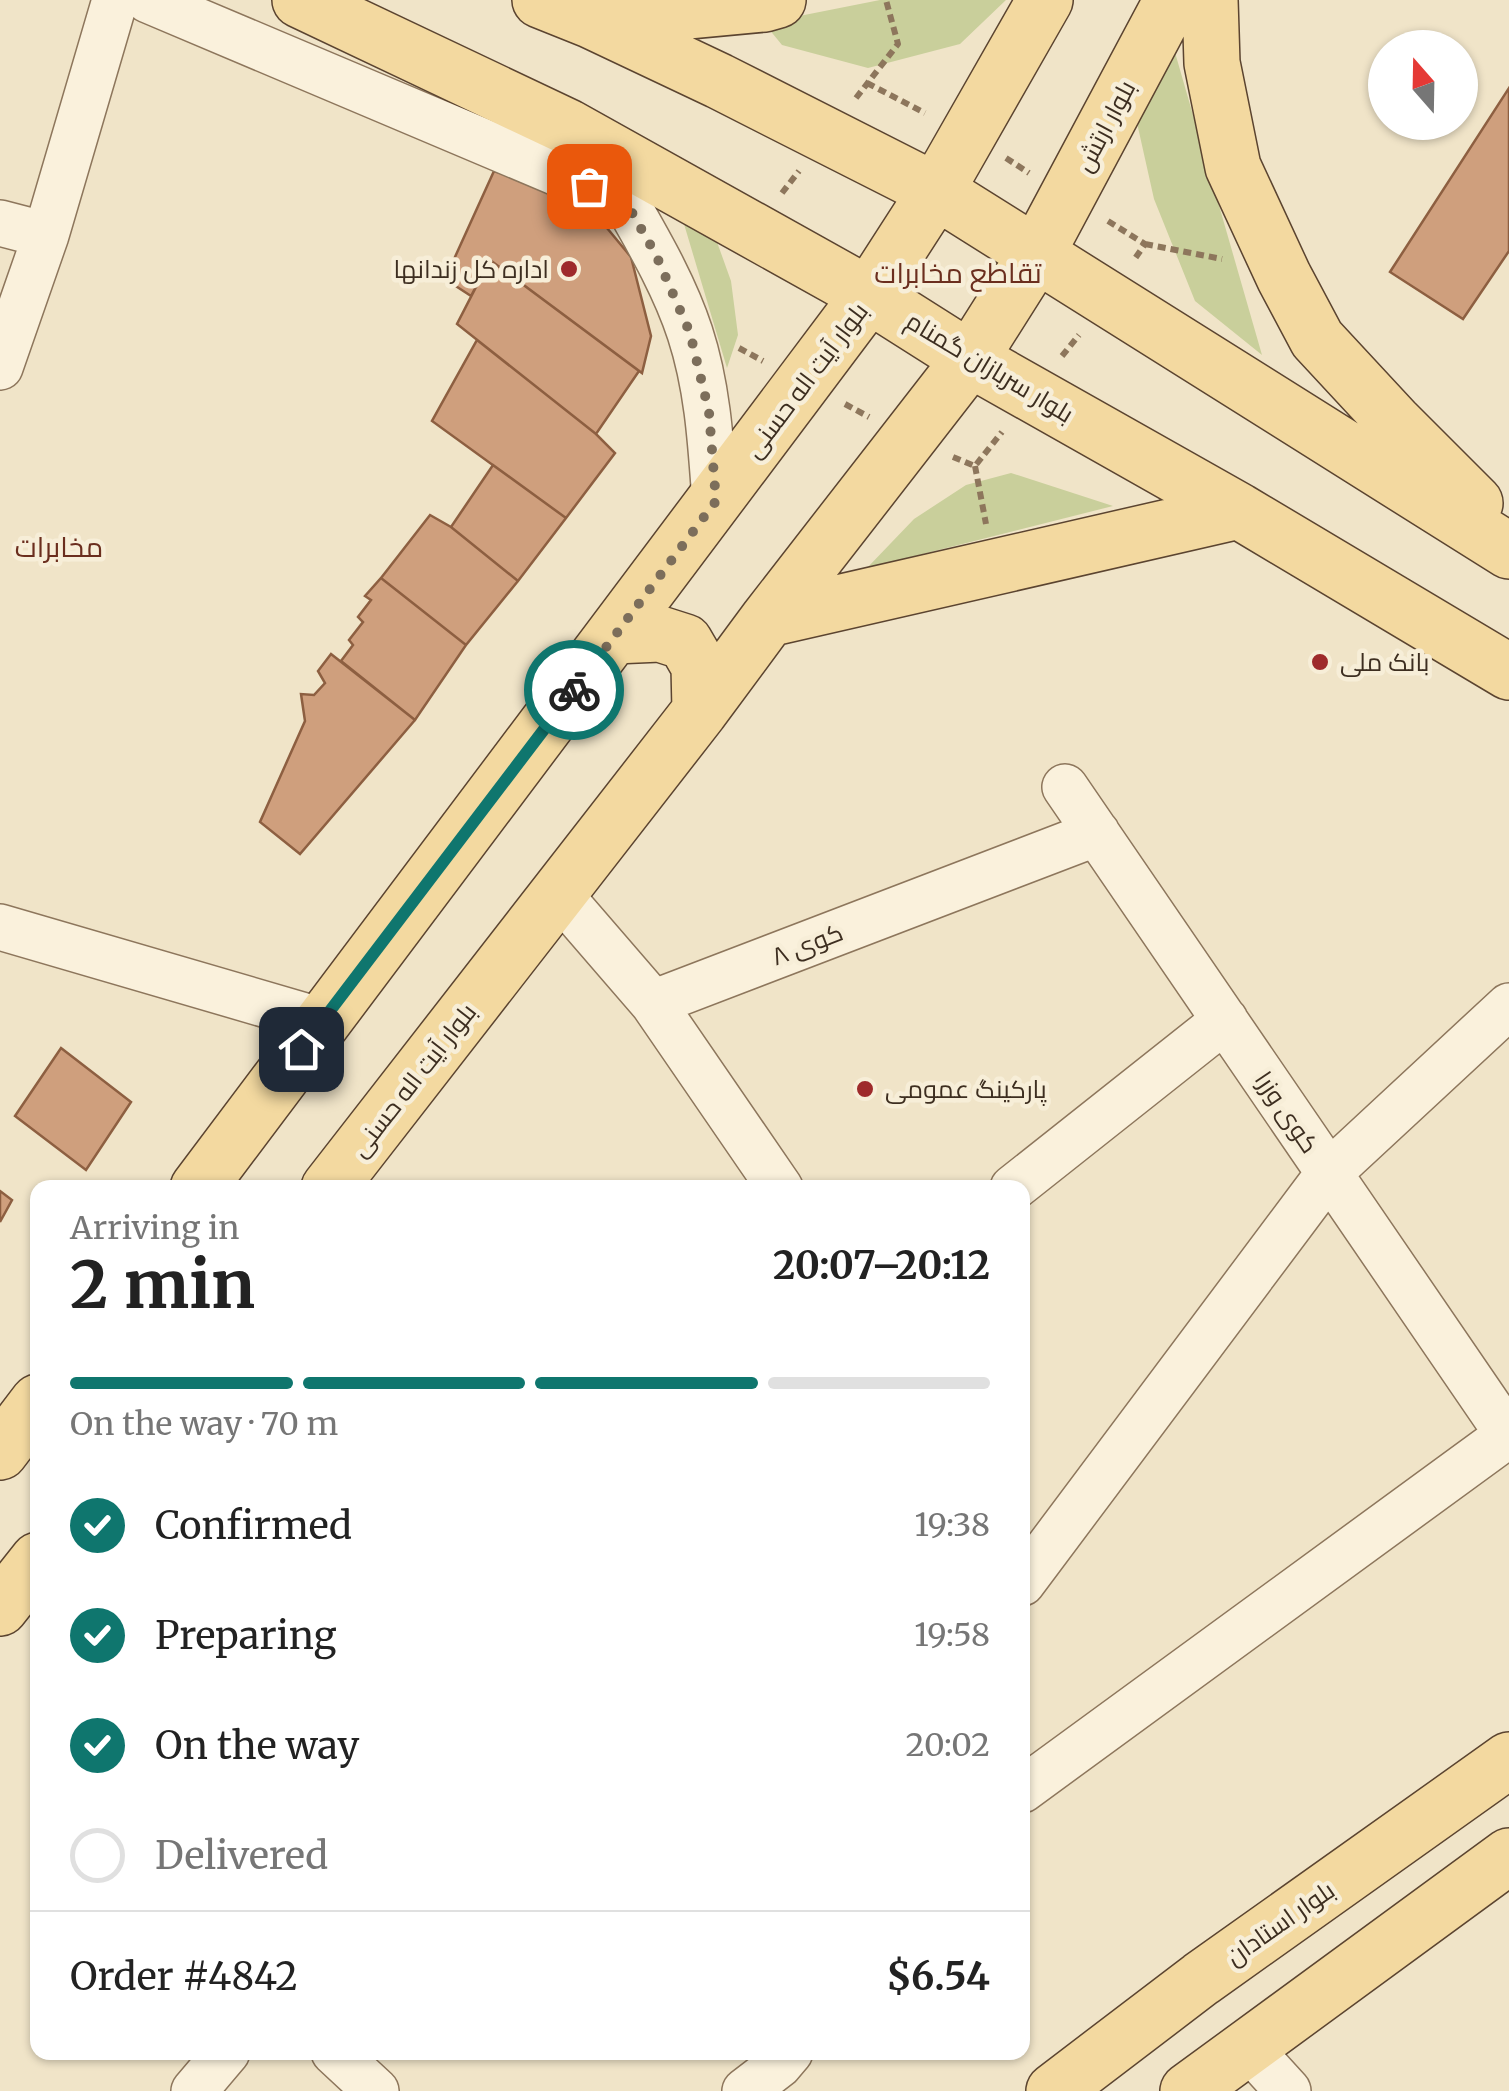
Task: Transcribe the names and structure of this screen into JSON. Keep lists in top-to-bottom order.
{
  "streets": {
    "main road": [
      "بلوار ارتش",
      "بلوار سربازان گمنام",
      "بلوار آیت اله حسنی",
      "بلوار استادان"
    ],
    "street": ["کوی ۸", "کوی وزرا"]
  },
  "crossings": [
    ["بلوار ارتش", "بلوار آیت اله حسنی"],
    ["بلوار سربازان گمنام", "بلوار آیت اله حسنی"],
    ["کوی ۸", "کوی وزرا"]
  ],
  "districts": ["تقاطع مخابرات", "مخابرات"],
  "places": ["اداره کل زندانها", "بانک ملى", "پارکینگ عمومی"],
  "north": "top",
  "page": {
    "heading": ["2 min", "Arriving in", "20:07–20:12"],
    "panel": ["Order #4842", "$6.54"],
    "bar": "On the way · 70 m",
    "list": [
      ["Confirmed", "19:38"],
      ["Preparing", "19:58"],
      ["On the way", "20:02"],
      "Delivered"
    ]
  }
}
